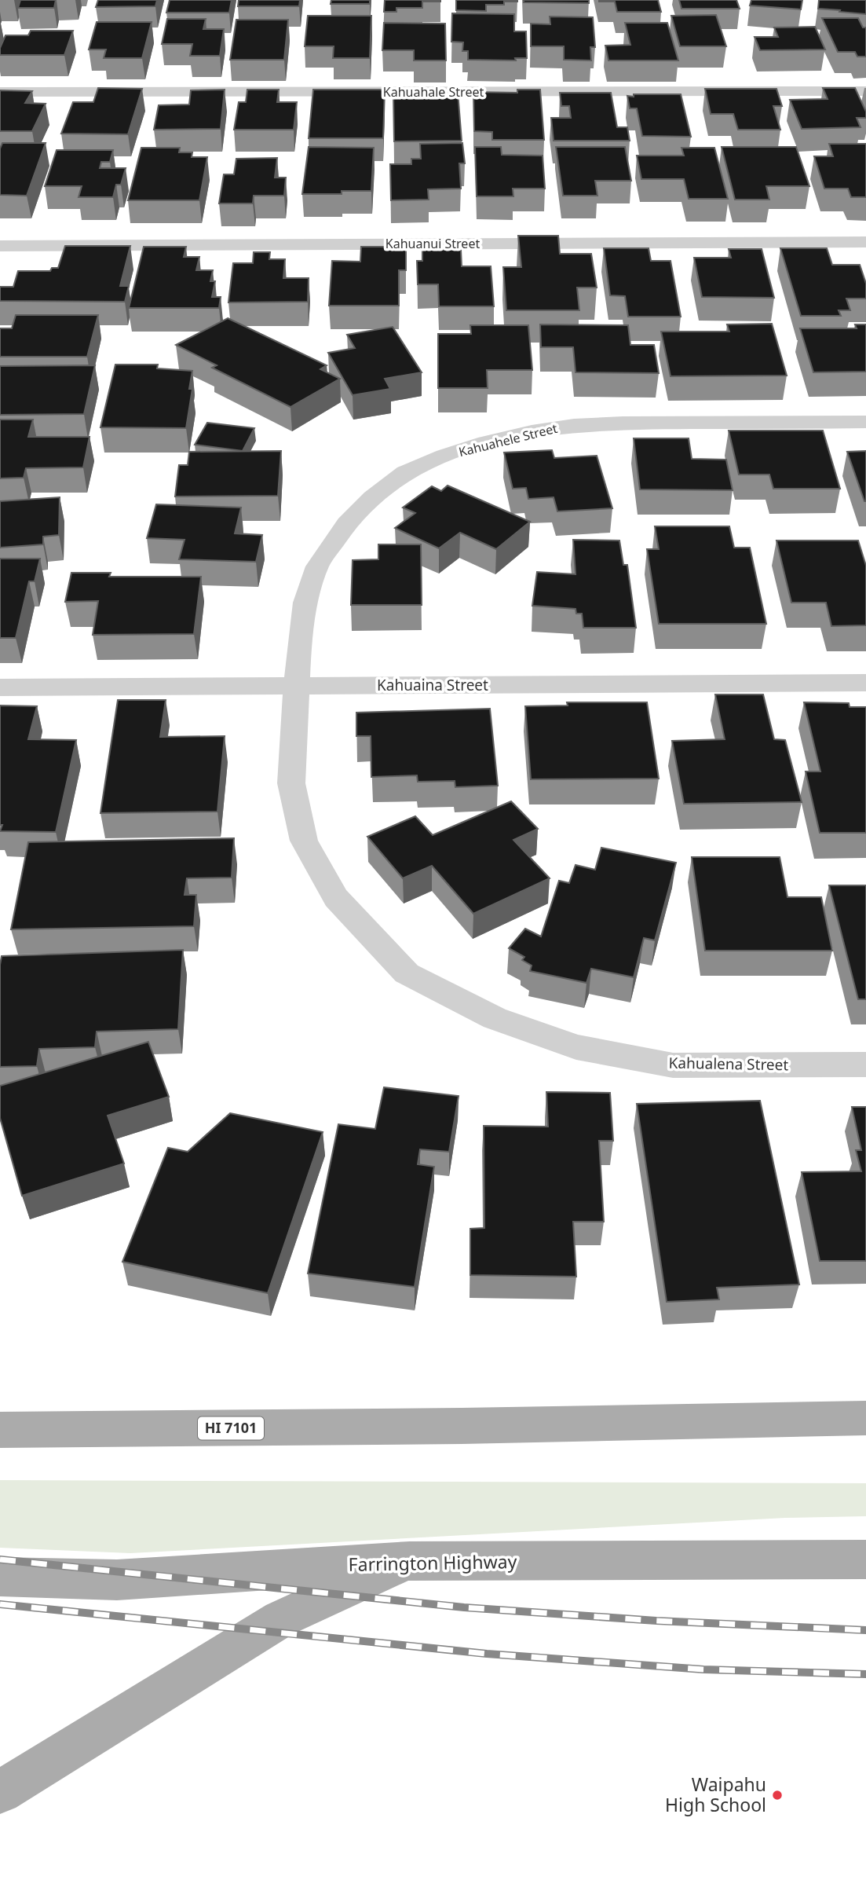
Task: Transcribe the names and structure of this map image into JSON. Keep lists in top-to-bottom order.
{
  "streets": {
    "main road": ["HI 7101", "Farrington Highway"],
    "street": [
      "Kahuahale Street",
      "Kahuanui Street",
      "Kahuahele Street",
      "Kahuaina Street",
      "Kahualena Street"
    ]
  },
  "crossings": [
    ["Kahuahele Street", "Kahuaina Street"],
    ["Kahuahele Street", "Kahualena Street"],
    ["Kahuaina Street", "Kahualena Street"]
  ],
  "places": ["Waipahu High School"]
}
